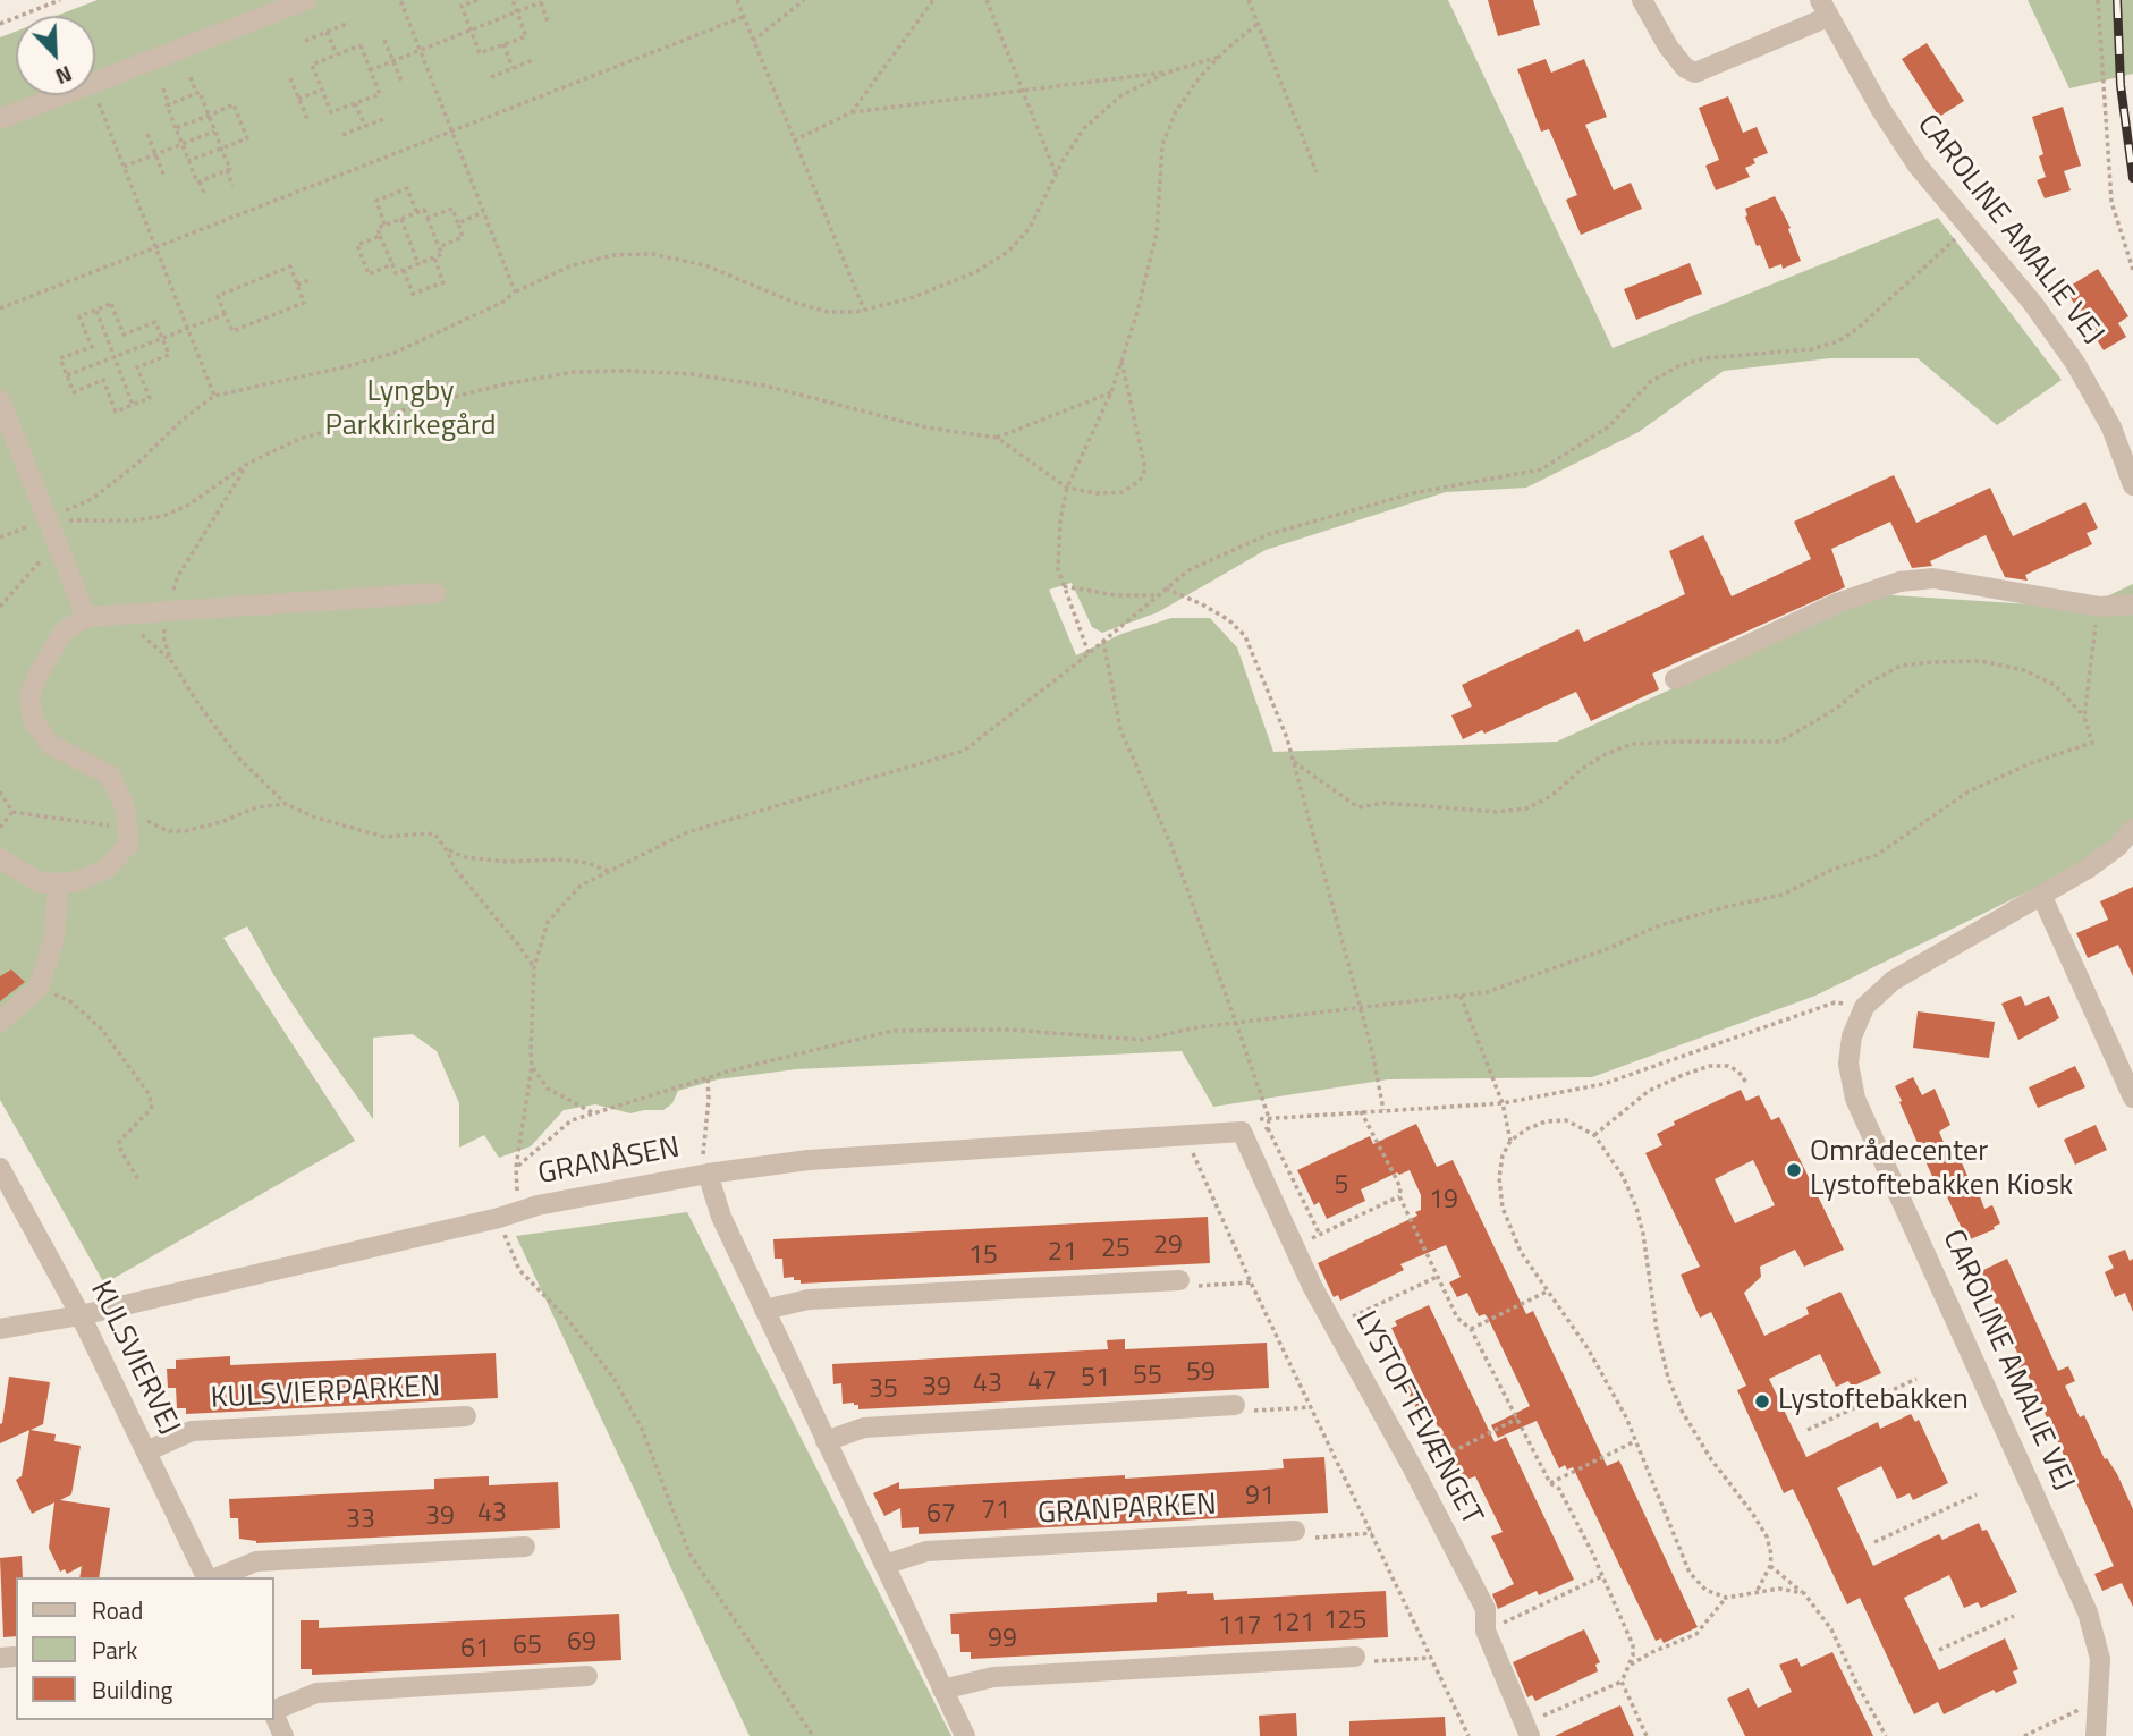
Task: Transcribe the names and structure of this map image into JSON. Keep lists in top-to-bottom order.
{
  "streets": {
    "street": [
      "CAROLINE AMALIE VEJ",
      "GRANÅSEN",
      "KULSVIERVEJ",
      "KULSVIERPARKEN",
      "LYSTOFTEVÆNGET",
      "GRANPARKEN"
    ]
  },
  "crossings": [
    ["GRANÅSEN", "KULSVIERVEJ"],
    ["GRANÅSEN", "LYSTOFTEVÆNGET"],
    ["KULSVIERVEJ", "KULSVIERPARKEN"]
  ],
  "parks": ["Lyngby Parkkirkegård"],
  "places": ["Områdecenter Lystoftebakken Kiosk", "Lystoftebakken"],
  "house_numbers": [
    "5",
    "19",
    "29",
    "25",
    "21",
    "15",
    "59",
    "55",
    "51",
    "47",
    "43",
    "39",
    "35",
    "91",
    "71",
    "43",
    "67",
    "39",
    "33",
    "125",
    "121",
    "117",
    "99",
    "69",
    "65",
    "61"
  ],
  "legend": ["Road", "Park", "Building"],
  "north": "bottom right"
}
